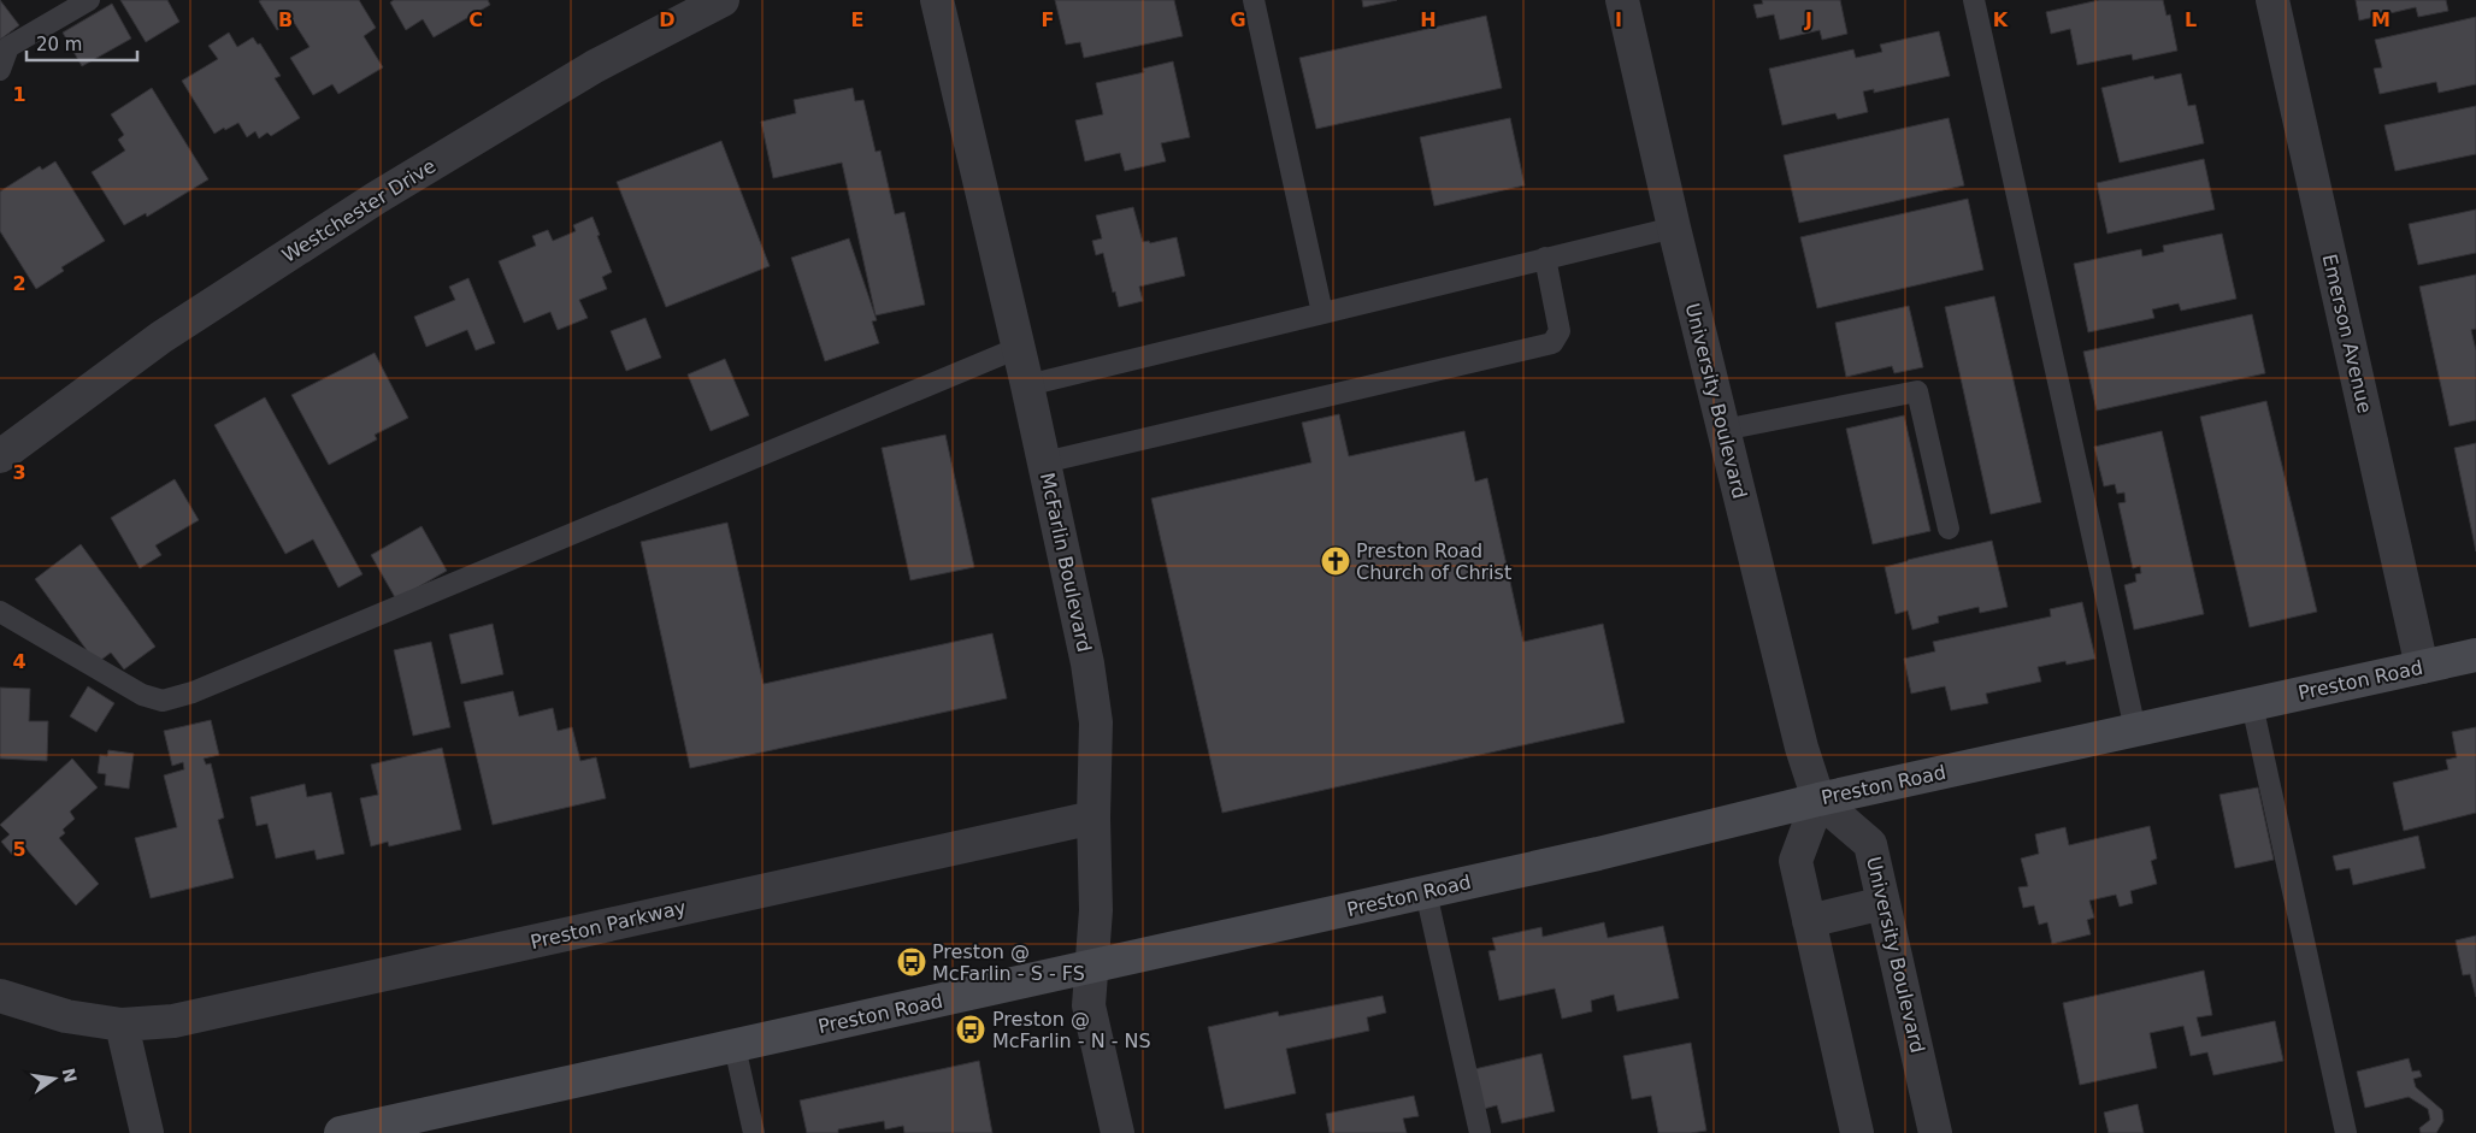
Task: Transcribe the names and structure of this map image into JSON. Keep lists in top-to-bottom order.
{
  "streets": {
    "main road": ["Preston Road"],
    "street": [
      "Westchester Drive",
      "Emerson Avenue",
      "University Boulevard",
      "McFarlin Boulevard",
      "Preston Parkway"
    ]
  },
  "crossings": [
    ["Emerson Avenue", "Preston Road"],
    ["University Boulevard", "Preston Road"],
    ["McFarlin Boulevard", "Preston Road"],
    ["McFarlin Boulevard", "Preston Parkway"]
  ],
  "places": {
    "church": ["Preston Road Church of Christ"],
    "bus stop": ["Preston @ McFarlin - S - FS", "Preston @ McFarlin - N - NS"]
  },
  "scale_bar": "20 m",
  "north": "right",
  "grid": {
    "columns": [
      "B",
      "C",
      "D",
      "E",
      "F",
      "G",
      "H",
      "I",
      "J",
      "K",
      "L",
      "M"
    ],
    "rows": [
      "1",
      "2",
      "3",
      "4",
      "5"
    ]
  }
}
